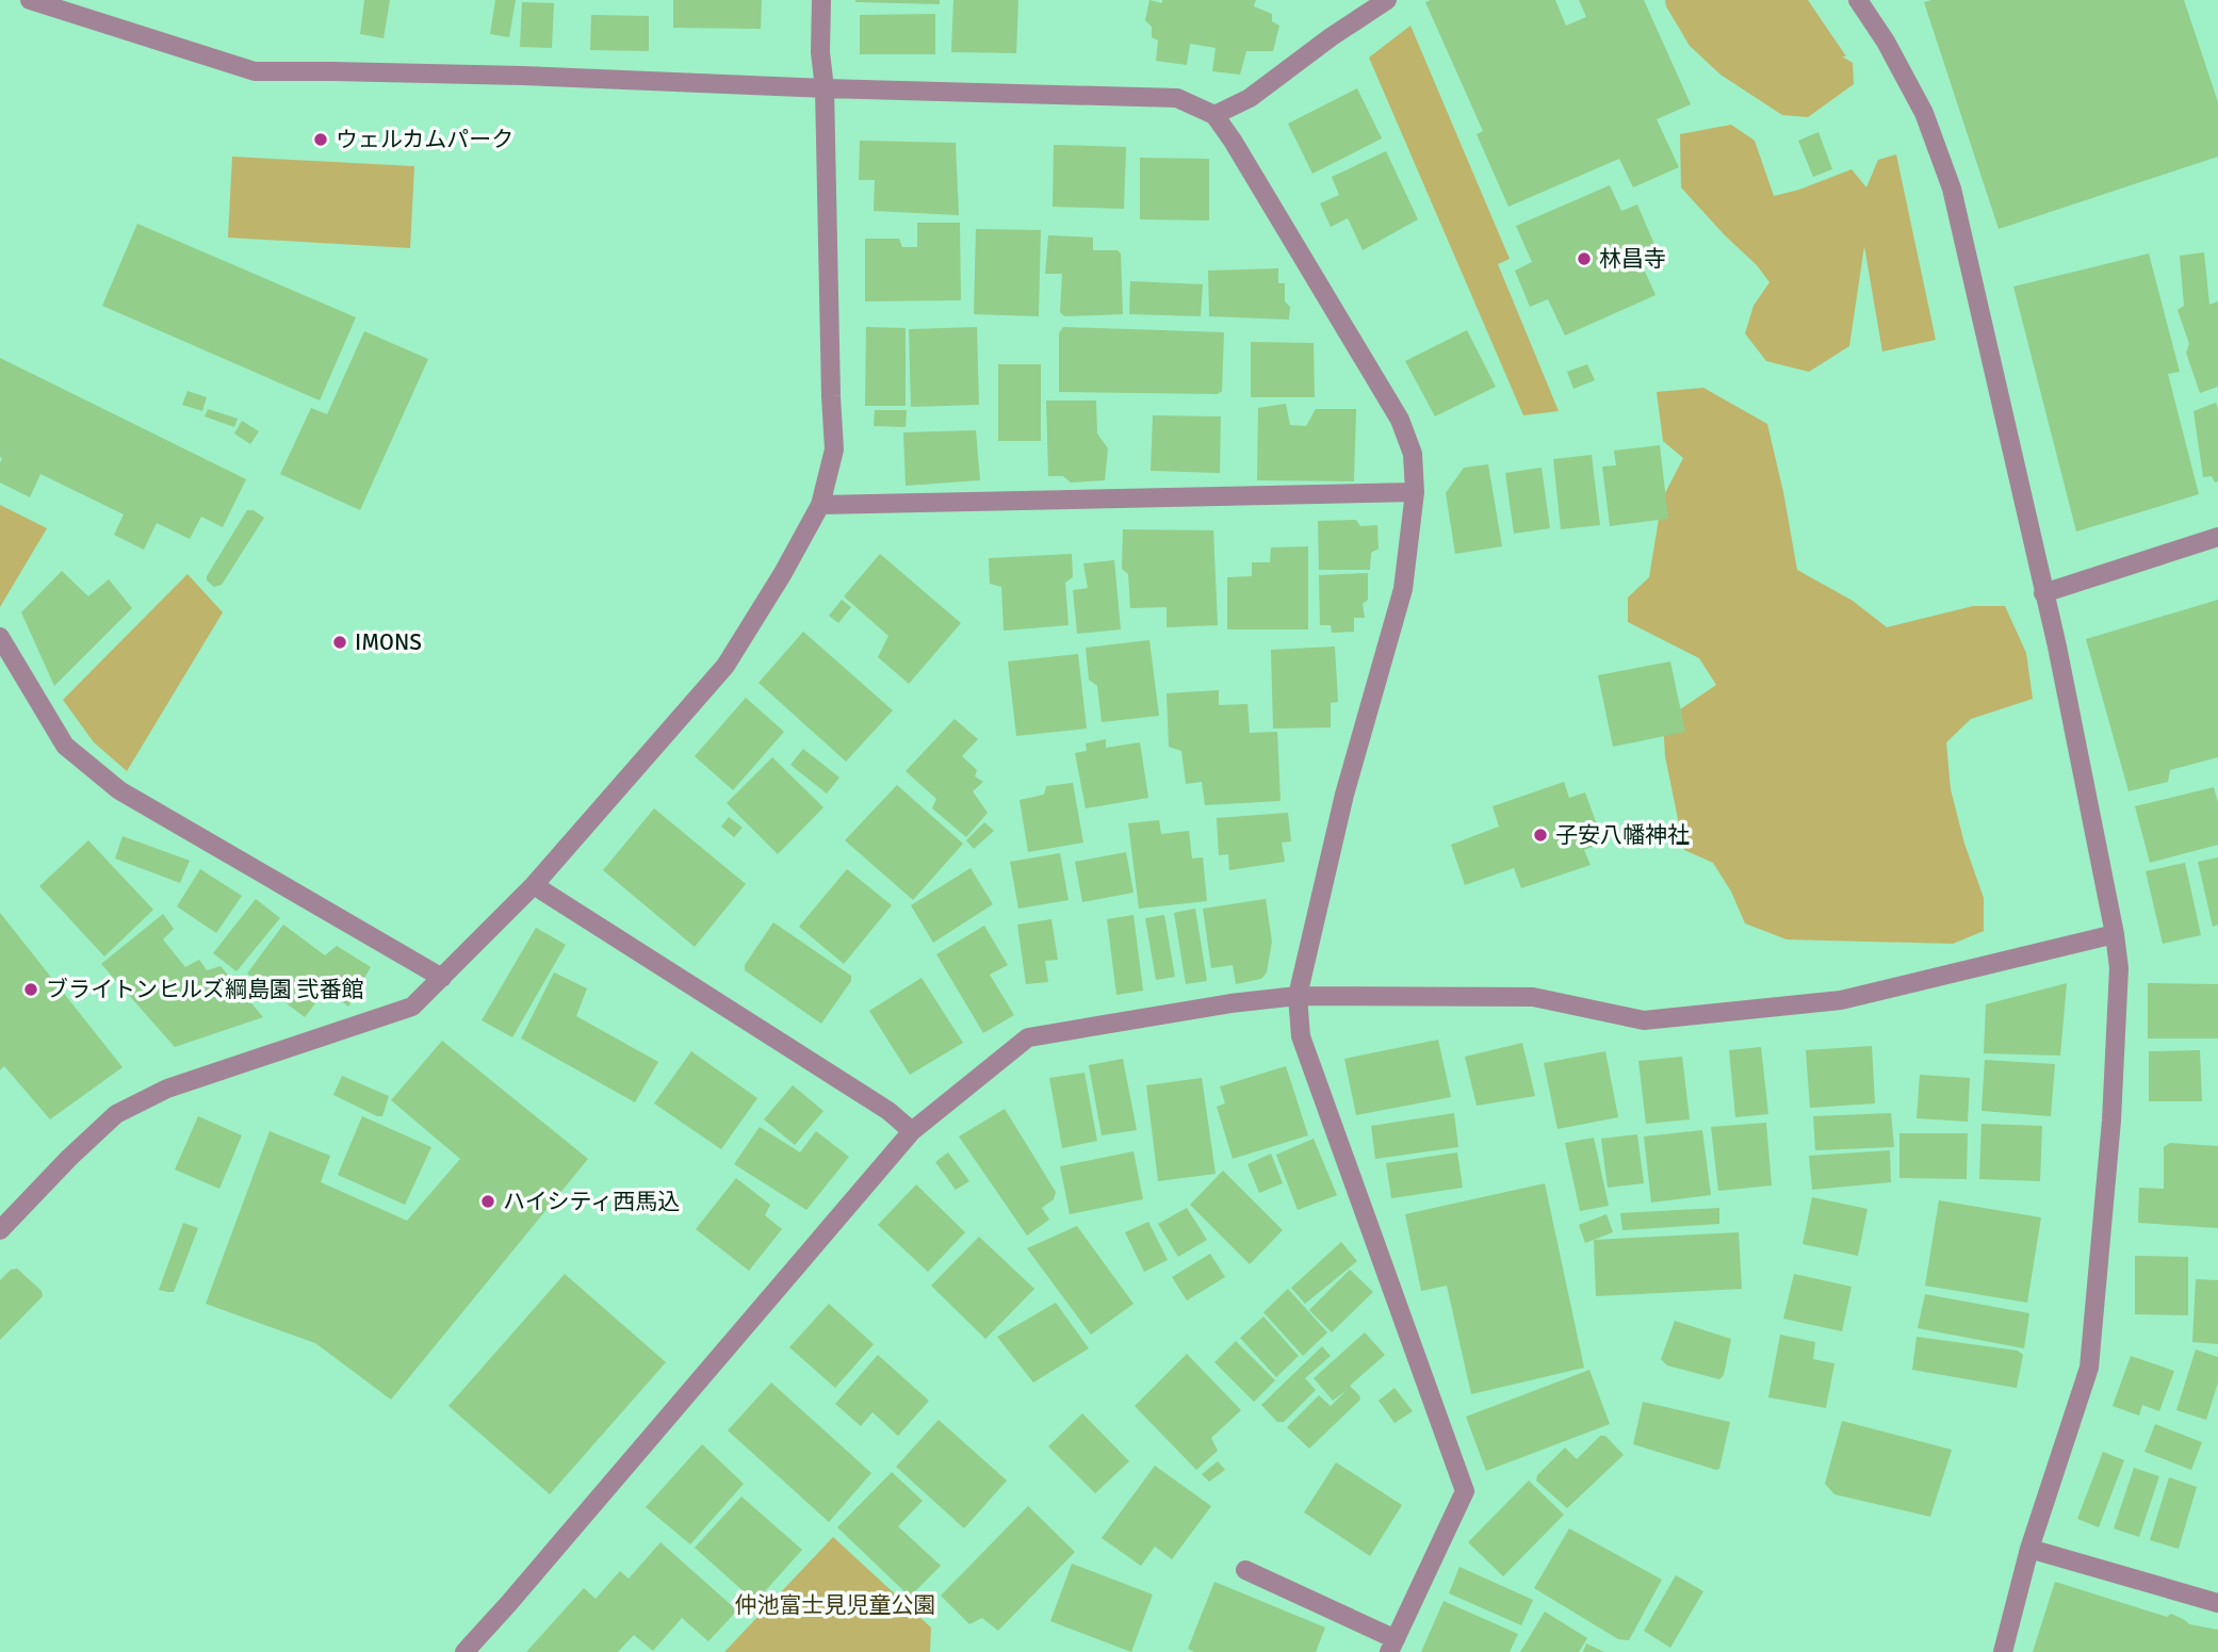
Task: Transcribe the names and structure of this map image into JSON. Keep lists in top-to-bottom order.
{
  "parks": ["仲池富士見児童公園"],
  "places": [
    "ウェルカムパーク",
    "林昌寺",
    "IMONS",
    "子安八幡神社",
    "ブライトンヒルズ綱島園 弐番館",
    "ハイシティ西馬込"
  ]
}
